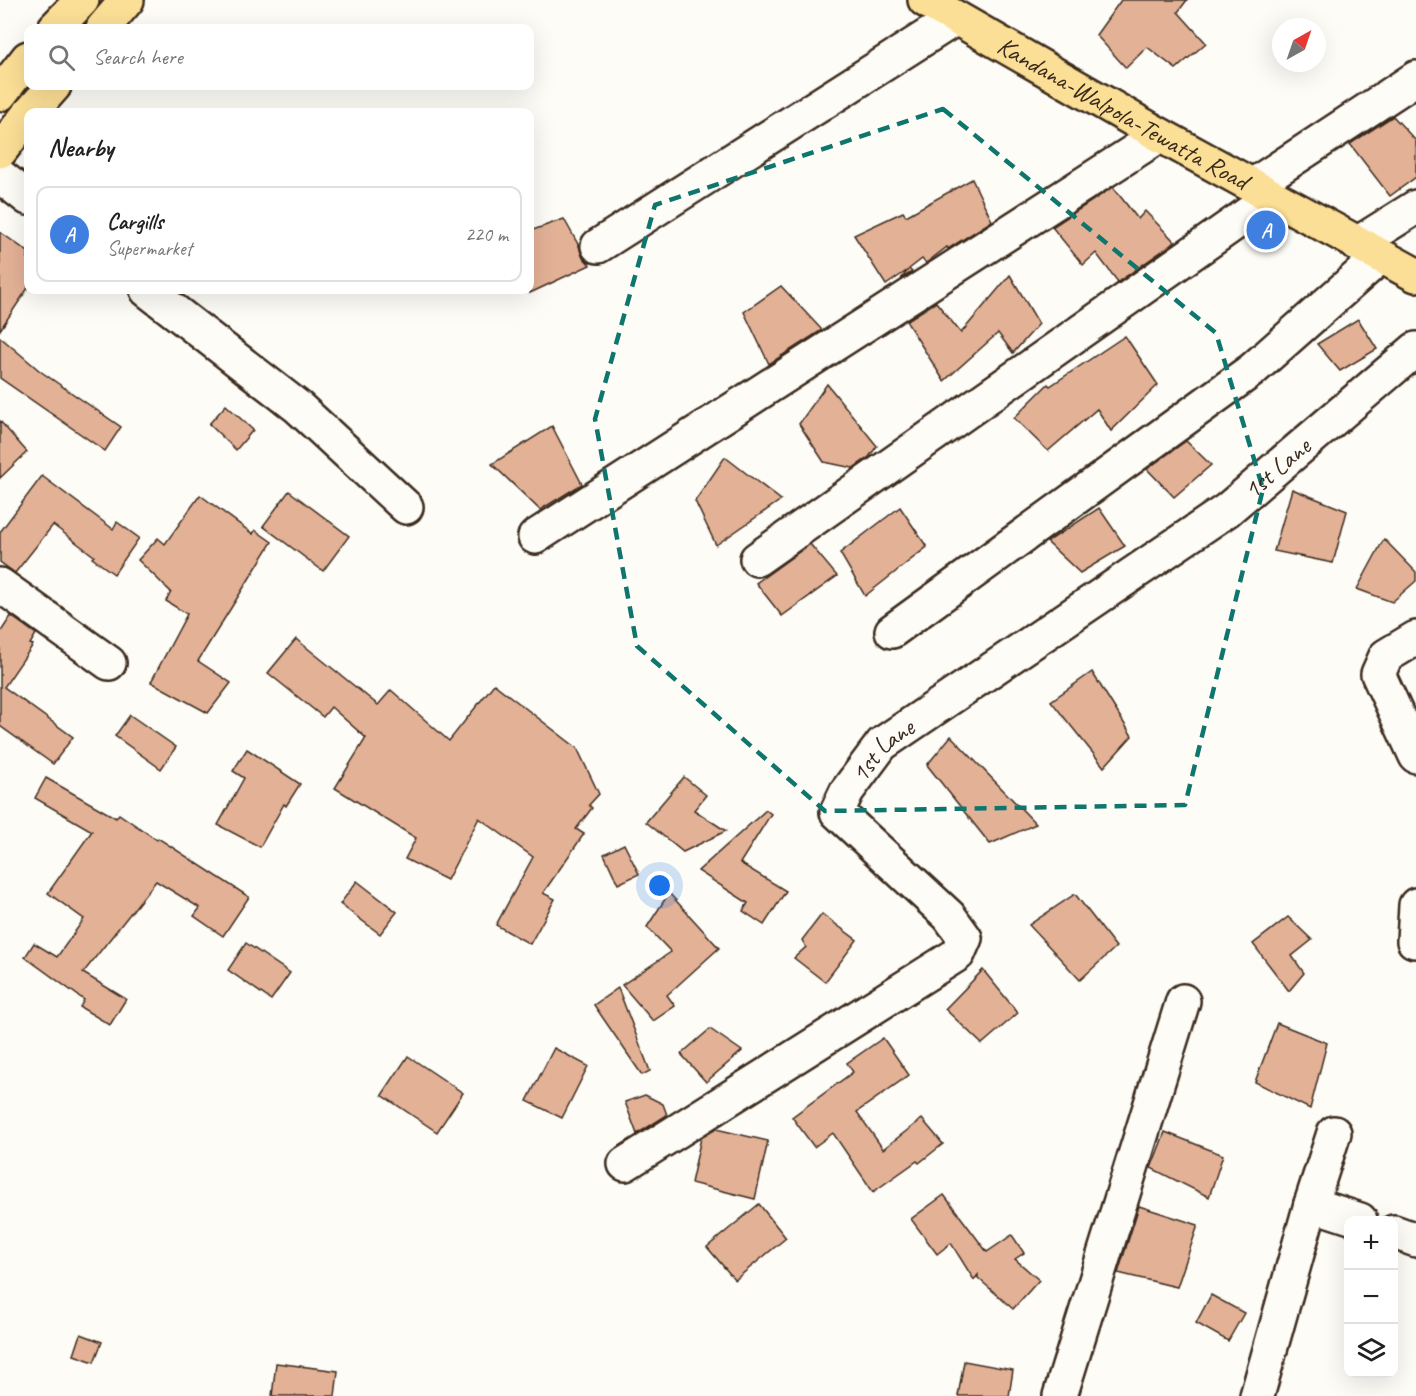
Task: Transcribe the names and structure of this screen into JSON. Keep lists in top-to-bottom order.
{
  "streets": {
    "main road": ["Kandana-Walpola-Tewatta Road"],
    "street": ["1st Lane"]
  },
  "north": "top right",
  "page": {
    "search": "Search here",
    "heading": "Nearby",
    "list": [
      {
        "mark": "A",
        "name": "Cargills",
        "note": "Supermarket",
        "value": "220 m"
      }
    ],
    "pins": "A",
    "map_buttons": ["+", "−"]
  }
}
